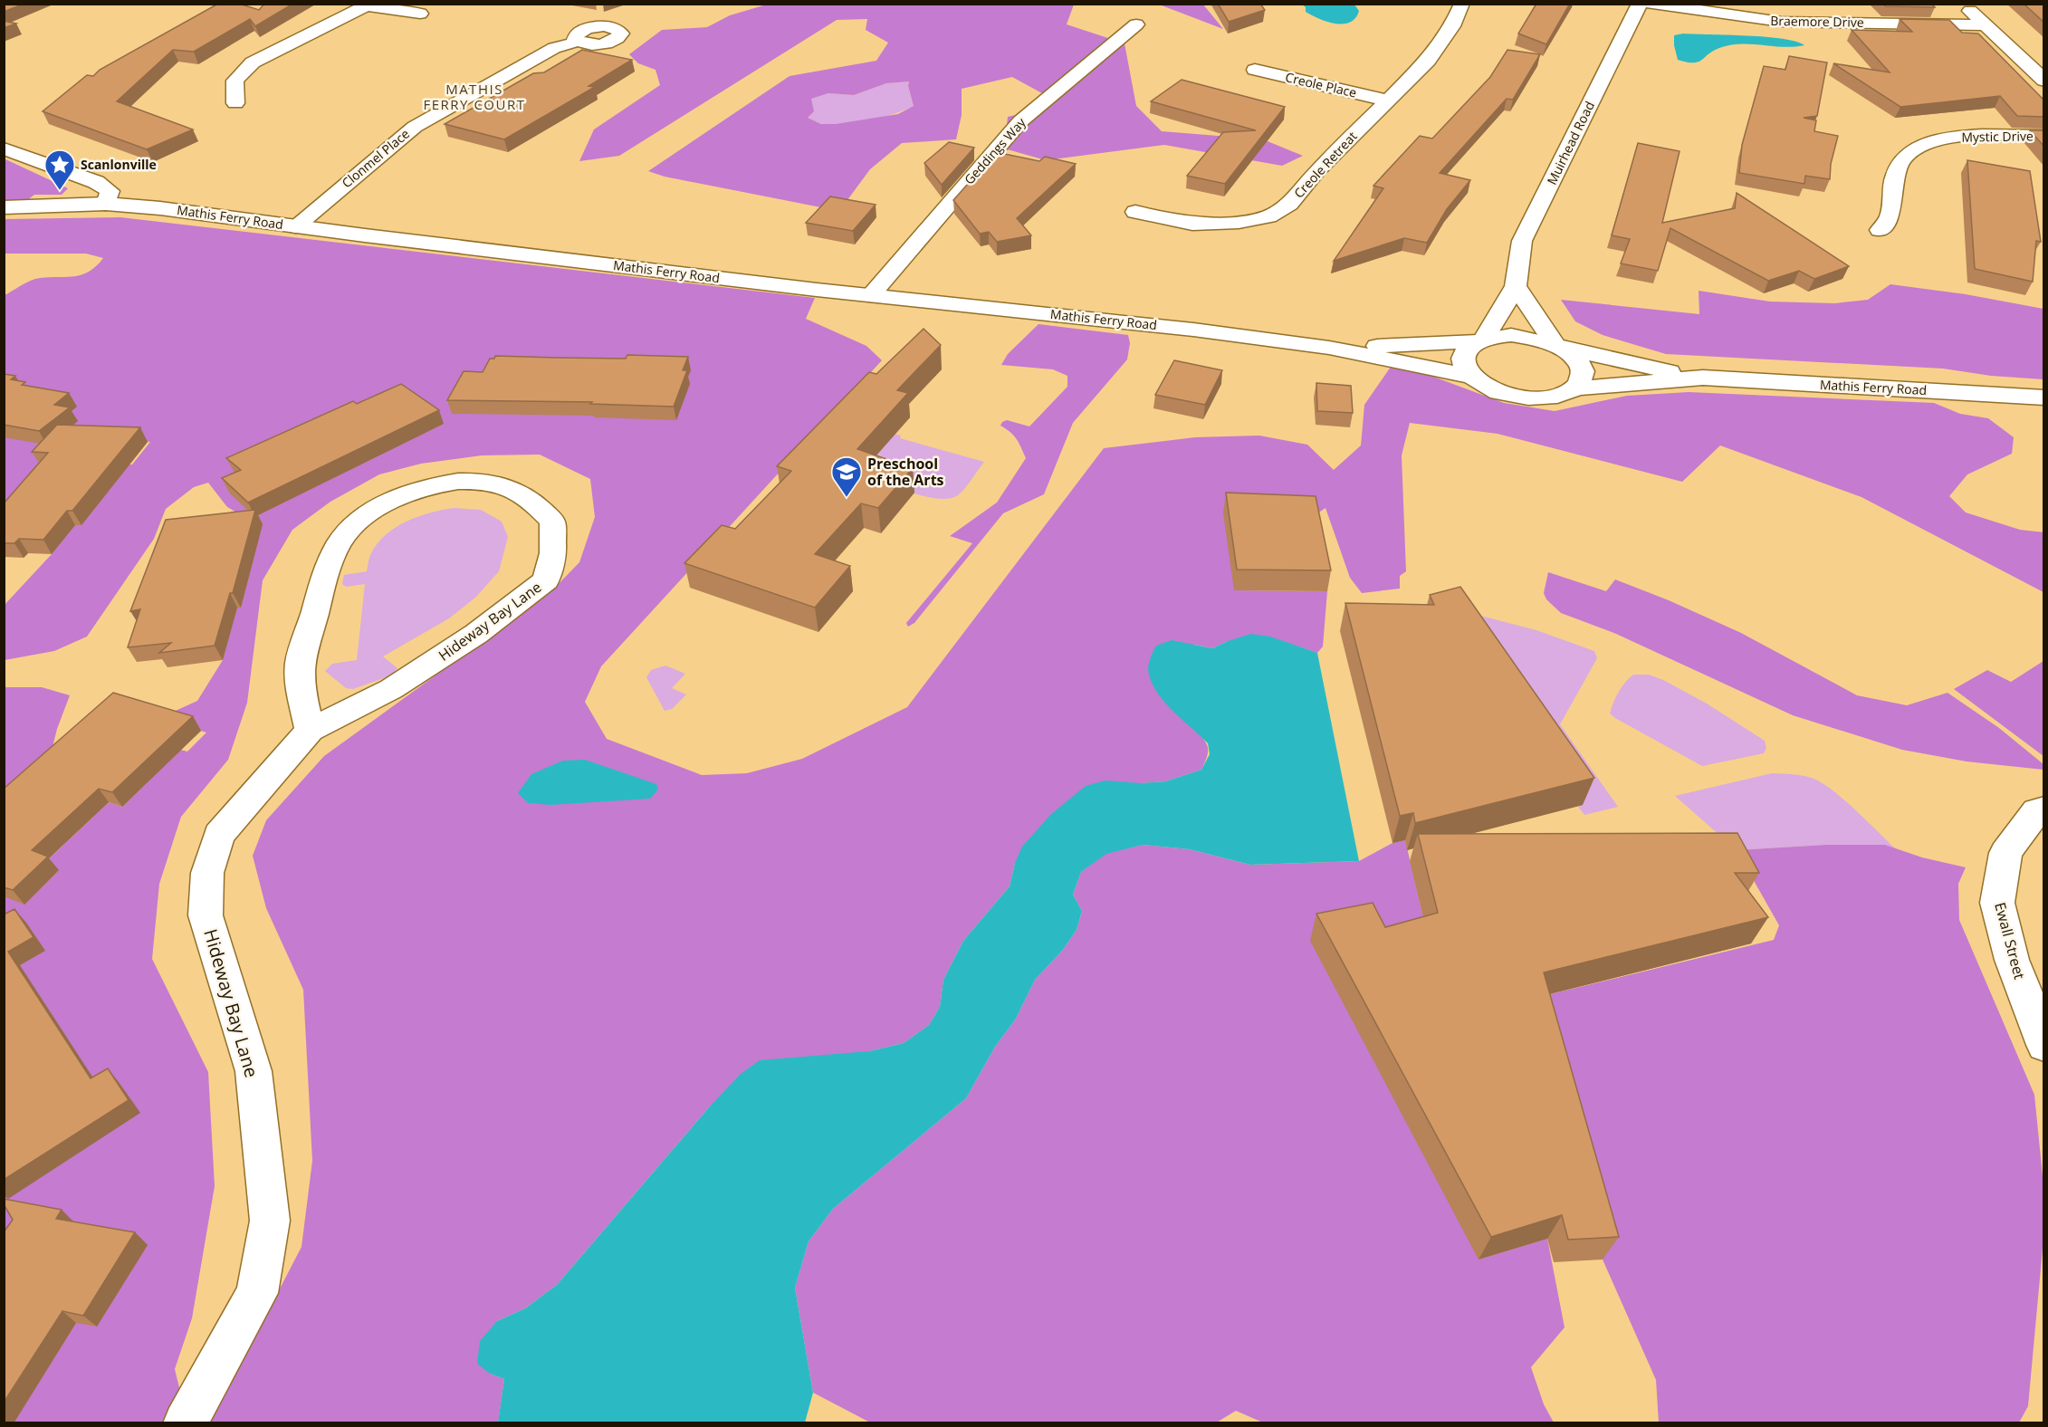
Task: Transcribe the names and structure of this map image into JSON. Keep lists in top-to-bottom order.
{
  "streets": {
    "street": [
      "Braemore Drive",
      "Creole Place",
      "Mystic Drive",
      "Muirhead Road",
      "Geddings Way",
      "Clonmel Place",
      "Creole Retreat",
      "Mathis Ferry Road",
      "Hideway Bay Lane",
      "Ewall Street"
    ]
  },
  "crossings": [
    ["Creole Place", "Creole Retreat"],
    ["Muirhead Road", "Mathis Ferry Road"],
    ["Geddings Way", "Mathis Ferry Road"],
    ["Clonmel Place", "Mathis Ferry Road"]
  ],
  "districts": ["MATHIS FERRY COURT"],
  "places": {
    "place": ["Scanlonville"],
    "school or university": ["Preschool of the Arts"]
  }
}
